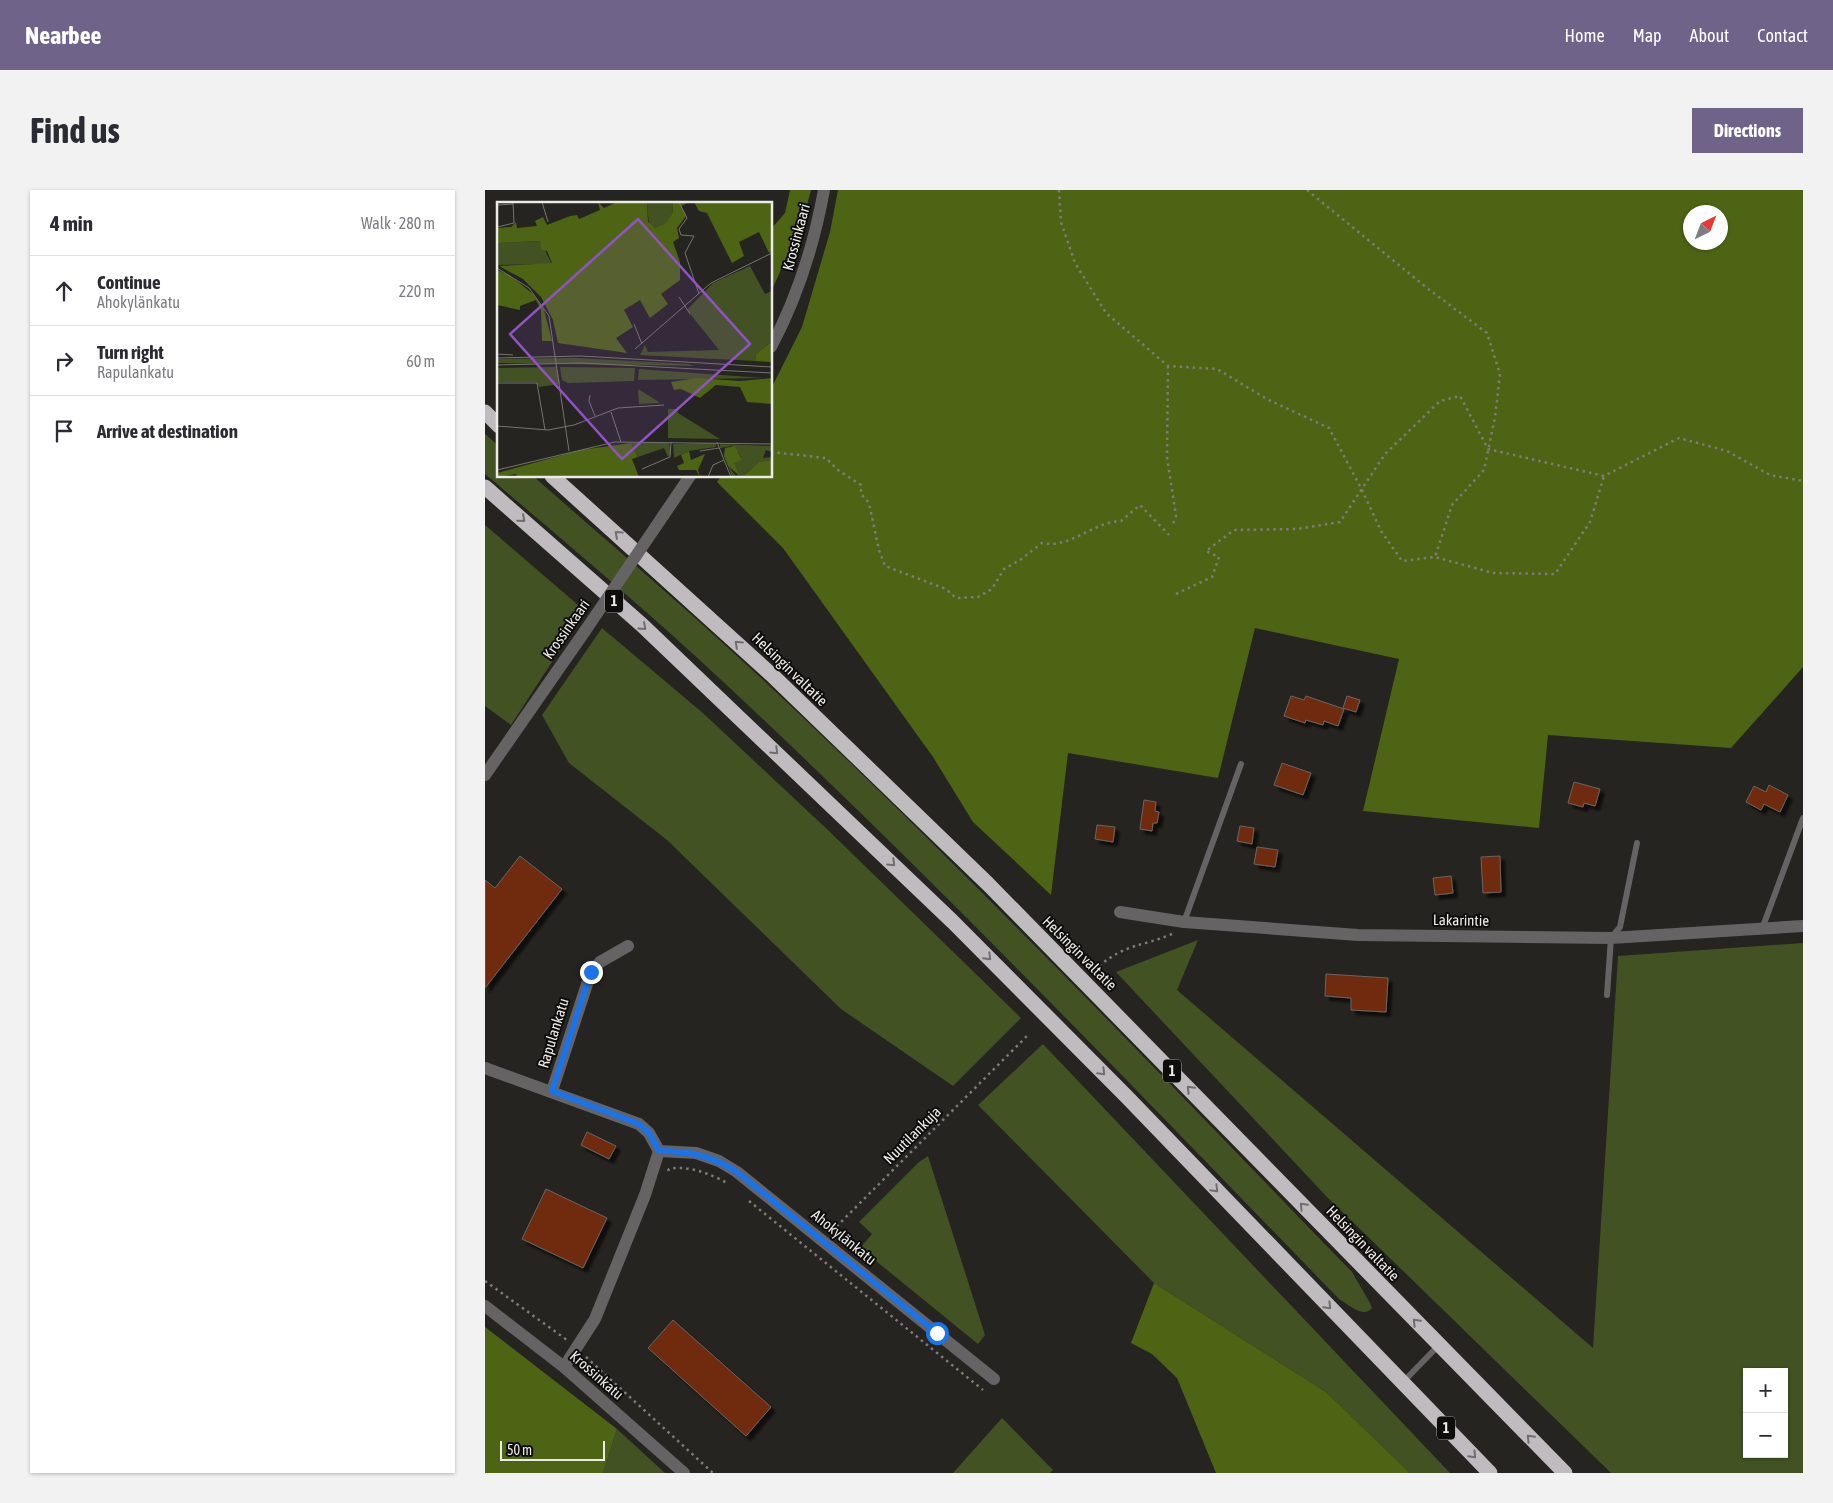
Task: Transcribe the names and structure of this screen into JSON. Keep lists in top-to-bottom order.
{
  "streets": {
    "highway": ["1", "Helsingin valtatie"],
    "street": [
      "Krossinkaari",
      "Lakarintie",
      "Rapulankatu",
      "Ahokylänkatu",
      "Krossinkatu"
    ],
    "path": ["Nuutilankuja"]
  },
  "crossings": [
    ["Nuutilankuja", "Ahokylänkatu"]
  ],
  "scale_bar": "50 m",
  "north": "top right",
  "page": {
    "header": "Nearbee",
    "nav": [
      "Home",
      "Map",
      "About",
      "Contact"
    ],
    "buttons": "Directions",
    "title": "Find us",
    "heading": ["4 min", "Walk · 280 m"],
    "list": [
      ["Continue", "Ahokylänkatu", "220 m"],
      ["Turn right", "Rapulankatu", "60 m"],
      "Arrive at destination"
    ],
    "map_buttons": ["+", "−"],
    "scale": "50 m"
  }
}
